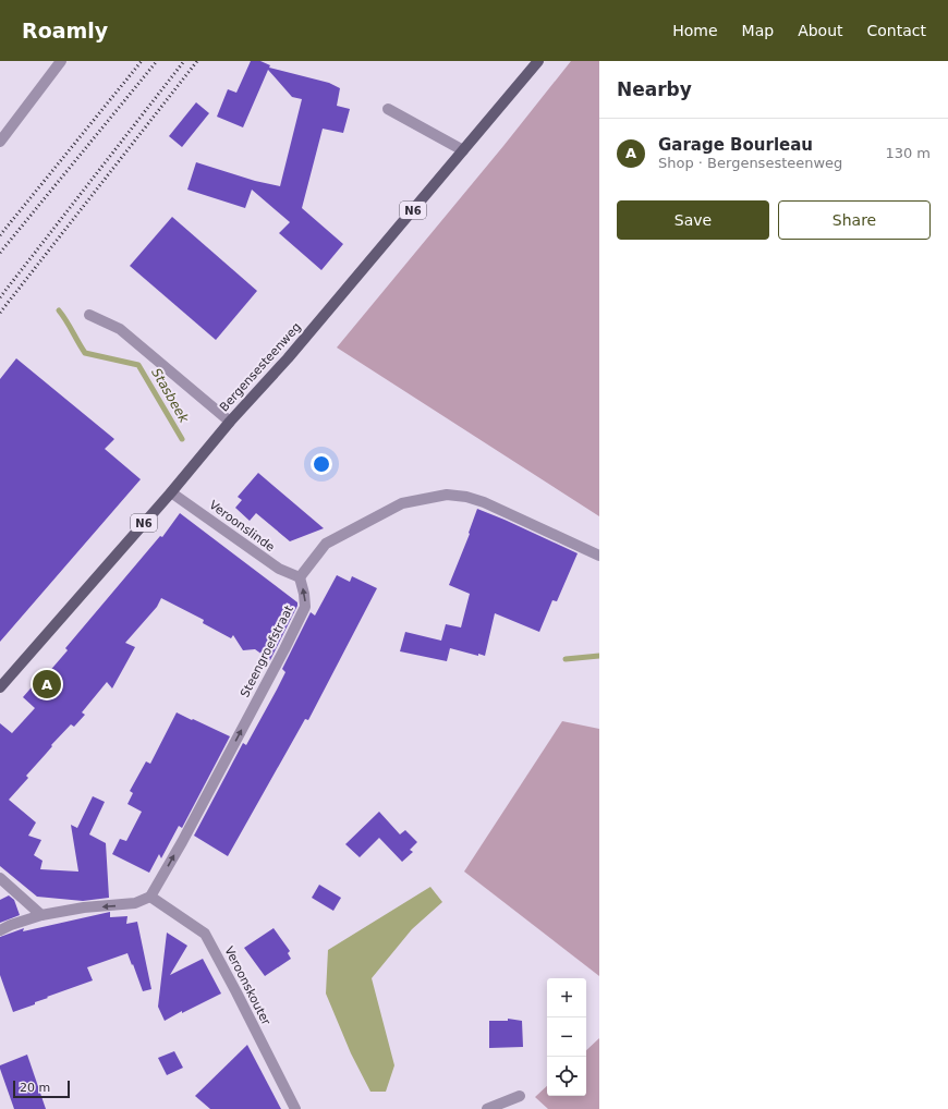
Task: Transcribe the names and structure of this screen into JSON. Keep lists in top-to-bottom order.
{
  "streets": {
    "main road": ["N6", "Bergensesteenweg"],
    "street": ["Veroonslinde", "Steengroefstraat", "Veroonskouter"]
  },
  "crossings": [
    ["Bergensesteenweg", "Veroonslinde"],
    ["Veroonslinde", "Steengroefstraat"],
    ["Steengroefstraat", "Veroonskouter"]
  ],
  "one_way": ["Steengroefstraat"],
  "water": ["Stasbeek"],
  "scale_bar": "20 m",
  "page": {
    "header": "Roamly",
    "nav": [
      "Home",
      "Map",
      "About",
      "Contact"
    ],
    "heading": "Nearby",
    "list": [
      {
        "mark": "A",
        "name": "Garage Bourleau",
        "note": "Shop · Bergensesteenweg",
        "value": "130 m"
      }
    ],
    "buttons": ["Save", "Share"],
    "pins": "A",
    "map_buttons": ["+", "−"],
    "scale": "20 m"
  }
}
